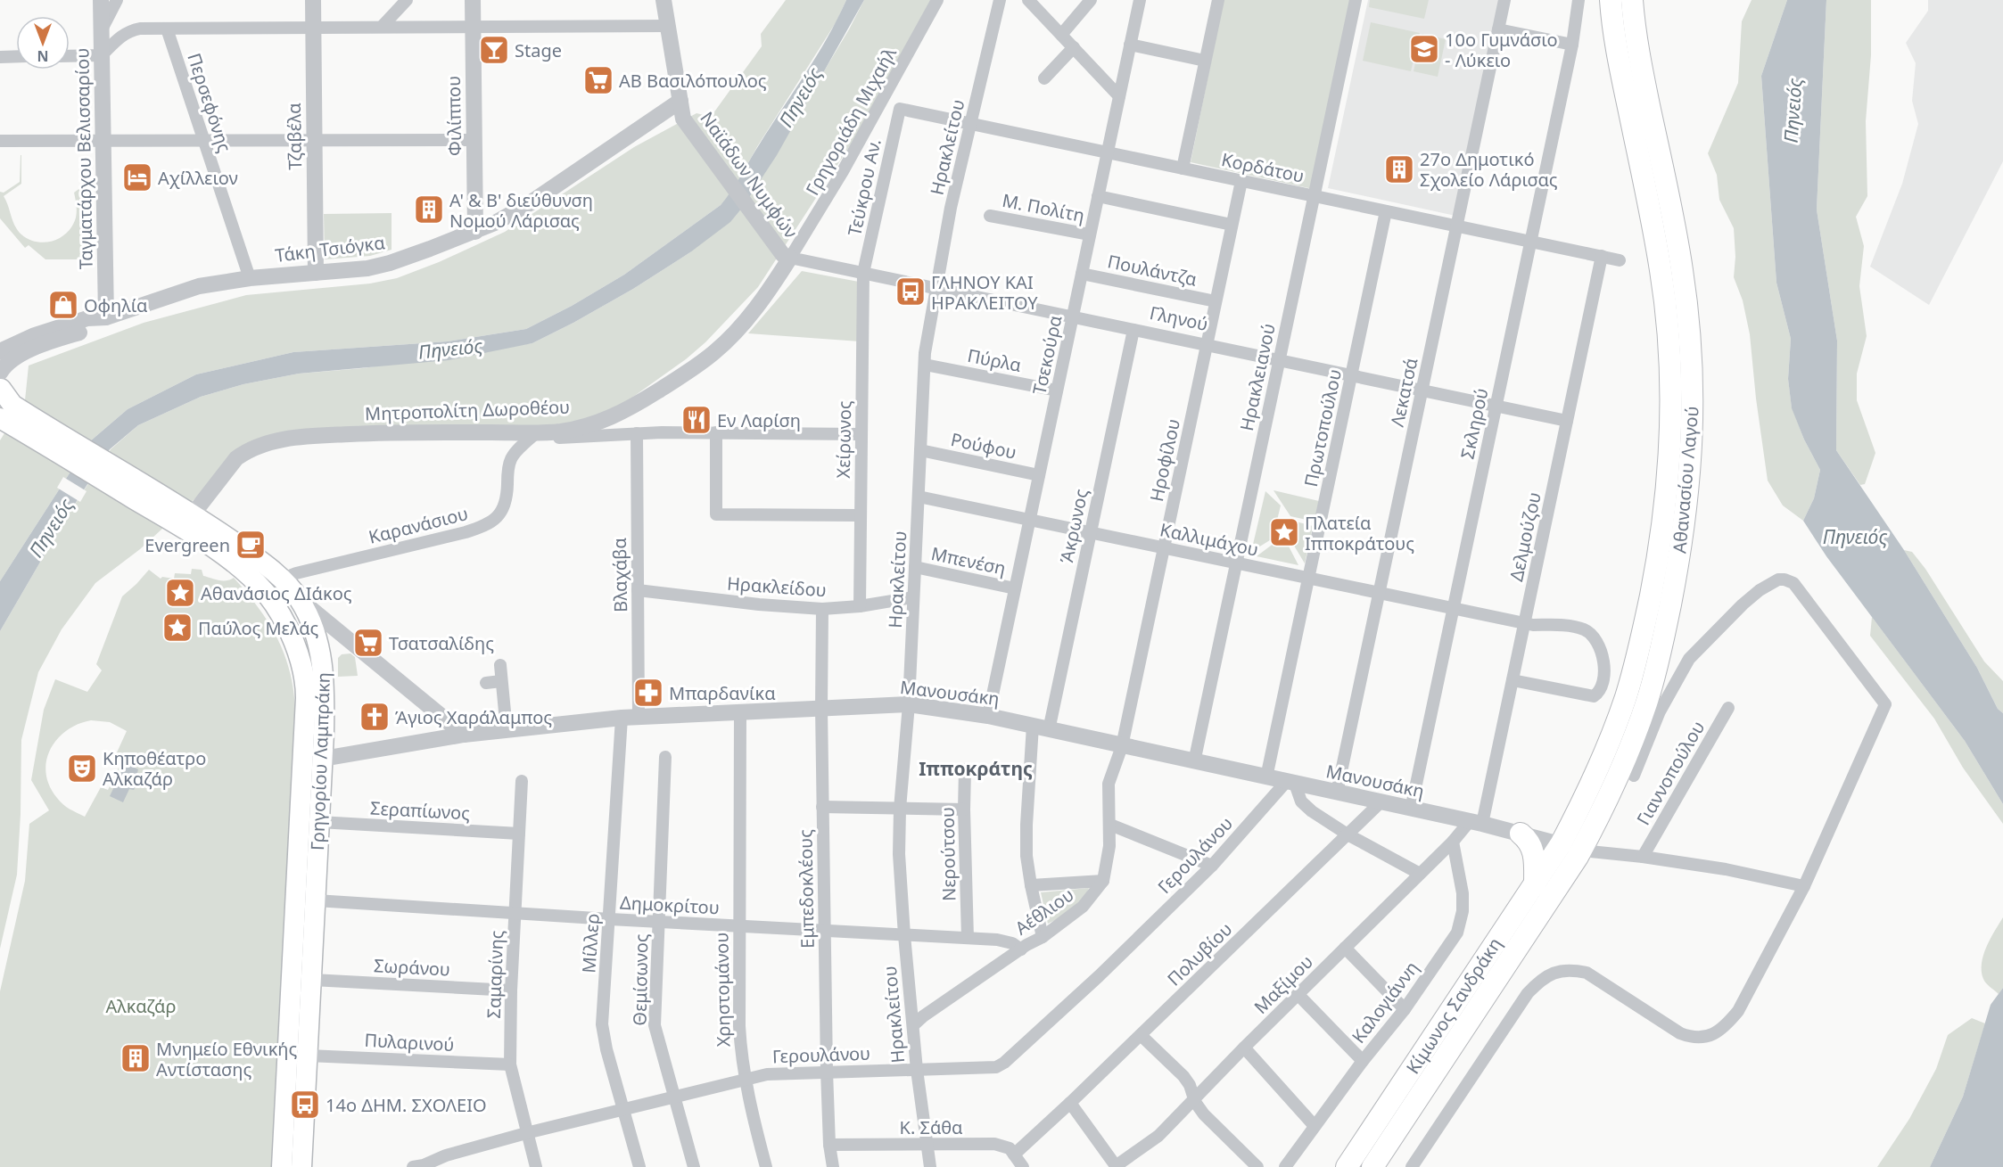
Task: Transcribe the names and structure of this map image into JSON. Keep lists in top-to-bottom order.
{
  "streets": {
    "highway": ["Αθανασίου Λαγού", "Κίμωνος Σανδράκη"],
    "main road": ["Γρηγορίου Λαμπράκη"],
    "street": [
      "Περσεφόνης",
      "Φιλίππου",
      "Γρηγοριάδη Μιχαήλ",
      "Τζαβέλα",
      "Ηρακλείτου",
      "Ταγματάρχου Βελισσαρίου",
      "Κορδάτου",
      "Ναϊάδων Νυμφών",
      "Τεύκρου Αν.",
      "Μ. Πολίτη",
      "Τάκη Τσιόγκα",
      "Πουλάντζα",
      "Γληνού",
      "Τσεκούρα",
      "Πύρλα",
      "Ηρακλειανού",
      "Λεκατσά",
      "Μητροπολίτη Δωροθέου",
      "Σκληρού",
      "Πρωτοπούλου",
      "Χείρωνος",
      "Ρούφου",
      "Ηροφίλου",
      "Καρανάσιου",
      "Άκρωνος",
      "Δελμούζου",
      "Καλλιμάχου",
      "Μπενέση",
      "Βλαχάβα",
      "Ηρακλείδου",
      "Μανουσάκη",
      "Γιαννοπούλου",
      "Σεραπίωνος",
      "Νερούτσου",
      "Γερουλάνου",
      "Εμπεδοκλέους",
      "Δημοκρίτου",
      "Αέθλιου",
      "Μίλλερ",
      "Πολυβίου",
      "Σωράνου",
      "Σαμαρίνης",
      "Θεμίσωνος",
      "Μαξίμου",
      "Χρηστομάνου",
      "Καλογιάννη",
      "Πυλαρινού",
      "Κ. Σάθα"
    ]
  },
  "crossings": [
    ["Περσεφόνης", "Τάκη Τσιόγκα"],
    ["Φιλίππου", "Τάκη Τσιόγκα"],
    ["Γρηγοριάδη Μιχαήλ", "Ναϊάδων Νυμφών"],
    ["Γρηγοριάδη Μιχαήλ", "Γληνού"],
    ["Γρηγοριάδη Μιχαήλ", "Μητροπολίτη Δωροθέου"],
    ["Τζαβέλα", "Τάκη Τσιόγκα"],
    ["Ηρακλείτου", "Κορδάτου"],
    ["Ηρακλείτου", "Γληνού"],
    ["Ηρακλείτου", "Πύρλα"],
    ["Ηρακλείτου", "Ρούφου"],
    ["Ηρακλείτου", "Καλλιμάχου"],
    ["Ηρακλείτου", "Μπενέση"],
    ["Ηρακλείτου", "Ηρακλείδου"],
    ["Ηρακλείτου", "Μανουσάκη"],
    ["Ηρακλείτου", "Γερουλάνου"],
    ["Ηρακλείτου", "Δημοκρίτου"],
    ["Ηρακλείτου", "Αέθλιου"],
    ["Ηρακλείτου", "Κ. Σάθα"],
    ["Ταγματάρχου Βελισσαρίου", "Τάκη Τσιόγκα"],
    ["Κορδάτου", "Τεύκρου Αν."],
    ["Κορδάτου", "Τσεκούρα"],
    ["Κορδάτου", "Ηρακλειανού"],
    ["Κορδάτου", "Λεκατσά"],
    ["Κορδάτου", "Σκληρού"],
    ["Κορδάτου", "Πρωτοπούλου"],
    ["Κορδάτου", "Ηροφίλου"],
    ["Κορδάτου", "Δελμούζου"],
    ["Ναϊάδων Νυμφών", "Τάκη Τσιόγκα"],
    ["Ναϊάδων Νυμφών", "Γληνού"],
    ["Ναϊάδων Νυμφών", "Μητροπολίτη Δωροθέου"],
    ["Τεύκρου Αν.", "Γληνού"],
    ["Τεύκρου Αν.", "Χείρωνος"],
    ["Μ. Πολίτη", "Τσεκούρα"],
    ["Πουλάντζα", "Τσεκούρα"],
    ["Πουλάντζα", "Ηροφίλου"],
    ["Γληνού", "Τσεκούρα"],
    ["Γληνού", "Ηρακλειανού"],
    ["Γληνού", "Λεκατσά"],
    ["Γληνού", "Μητροπολίτη Δωροθέου"],
    ["Γληνού", "Σκληρού"],
    ["Γληνού", "Πρωτοπούλου"],
    ["Γληνού", "Χείρωνος"],
    ["Γληνού", "Ηροφίλου"],
    ["Γληνού", "Άκρωνος"],
    ["Γληνού", "Δελμούζου"],
    ["Τσεκούρα", "Πύρλα"],
    ["Τσεκούρα", "Ρούφου"],
    ["Τσεκούρα", "Καλλιμάχου"],
    ["Τσεκούρα", "Μπενέση"],
    ["Τσεκούρα", "Μανουσάκη"],
    ["Ηρακλειανού", "Καλλιμάχου"],
    ["Ηρακλειανού", "Μανουσάκη"],
    ["Λεκατσά", "Καλλιμάχου"],
    ["Λεκατσά", "Μανουσάκη"],
    ["Μητροπολίτη Δωροθέου", "Χείρωνος"],
    ["Μητροπολίτη Δωροθέου", "Καρανάσιου"],
    ["Μητροπολίτη Δωροθέου", "Βλαχάβα"],
    ["Μητροπολίτη Δωροθέου", "Γρηγορίου Λαμπράκη"],
    ["Σκληρού", "Καλλιμάχου"],
    ["Σκληρού", "Μανουσάκη"],
    ["Πρωτοπούλου", "Καλλιμάχου"],
    ["Πρωτοπούλου", "Μανουσάκη"],
    ["Χείρωνος", "Ηρακλείδου"],
    ["Ηροφίλου", "Καλλιμάχου"],
    ["Ηροφίλου", "Μανουσάκη"],
    ["Ηροφίλου", "Αέθλιου"],
    ["Αθανασίου Λαγού", "Μανουσάκη"],
    ["Αθανασίου Λαγού", "Κίμωνος Σανδράκη"],
    ["Καρανάσιου", "Γρηγορίου Λαμπράκη"],
    ["Άκρωνος", "Καλλιμάχου"],
    ["Άκρωνος", "Μανουσάκη"],
    ["Άκρωνος", "Αέθλιου"],
    ["Δελμούζου", "Καλλιμάχου"],
    ["Δελμούζου", "Μανουσάκη"],
    ["Δελμούζου", "Μαξίμου"],
    ["Βλαχάβα", "Ηρακλείδου"],
    ["Βλαχάβα", "Μανουσάκη"],
    ["Ηρακλείδου", "Εμπεδοκλέους"],
    ["Μανουσάκη", "Γρηγορίου Λαμπράκη"],
    ["Μανουσάκη", "Γερουλάνου"],
    ["Μανουσάκη", "Εμπεδοκλέους"],
    ["Μανουσάκη", "Αέθλιου"],
    ["Μανουσάκη", "Μίλλερ"],
    ["Μανουσάκη", "Πολυβίου"],
    ["Μανουσάκη", "Μαξίμου"],
    ["Μανουσάκη", "Χρηστομάνου"],
    ["Μανουσάκη", "Κίμωνος Σανδράκη"],
    ["Γρηγορίου Λαμπράκη", "Σεραπίωνος"],
    ["Γρηγορίου Λαμπράκη", "Δημοκρίτου"],
    ["Γρηγορίου Λαμπράκη", "Σωράνου"],
    ["Γρηγορίου Λαμπράκη", "Πυλαρινού"],
    ["Σεραπίωνος", "Σαμαρίνης"],
    ["Νερούτσου", "Δημοκρίτου"],
    ["Γερουλάνου", "Εμπεδοκλέους"],
    ["Γερουλάνου", "Μίλλερ"],
    ["Γερουλάνου", "Σαμαρίνης"],
    ["Γερουλάνου", "Θεμίσωνος"],
    ["Γερουλάνου", "Χρηστομάνου"],
    ["Εμπεδοκλέους", "Δημοκρίτου"],
    ["Εμπεδοκλέους", "Κ. Σάθα"],
    ["Δημοκρίτου", "Αέθλιου"],
    ["Δημοκρίτου", "Μίλλερ"],
    ["Δημοκρίτου", "Σαμαρίνης"],
    ["Δημοκρίτου", "Θεμίσωνος"],
    ["Δημοκρίτου", "Χρηστομάνου"],
    ["Πολυβίου", "Κ. Σάθα"],
    ["Σωράνου", "Σαμαρίνης"],
    ["Σαμαρίνης", "Πυλαρινού"],
    ["Μαξίμου", "Καλογιάννη"]
  ],
  "districts": ["Ιπποκράτης"],
  "water": ["Πηνειός"],
  "parks": ["Αλκαζάρ"],
  "places": {
    "school or university": ["10ο Γυμνάσιο - Λύκειο"],
    "bar": ["Stage"],
    "supermarket": ["ΑΒ Βασιλόπουλος", "Τσατσαλίδης"],
    "building": ["27ο Δημοτικό Σχολείο Λάρισας", "Α' & Β' διεύθυνση Νομού Λάρισας", "Μνημείο Εθνικής Αντίστασης"],
    "hotel": ["Αχίλλειον"],
    "bus stop": ["ΓΛΗΝΟΥ ΚΑΙ ΗΡΑΚΛΕΙΤΟΥ", "14ο ΔΗΜ. ΣΧΟΛΕΙΟ"],
    "shop": ["Οφηλία"],
    "restaurant": ["Εν Λαρίση"],
    "place": ["Πλατεία Ιπποκράτους", "Αθανάσιος ΔΙάκος", "Παύλος Μελάς"],
    "cafe": ["Evergreen"],
    "pharmacy": ["Μπαρδανίκα"],
    "church": ["Άγιος Χαράλαμπος"],
    "theatre": ["Κηποθέατρο Αλκαζάρ"]
  },
  "north": "bottom"
}
